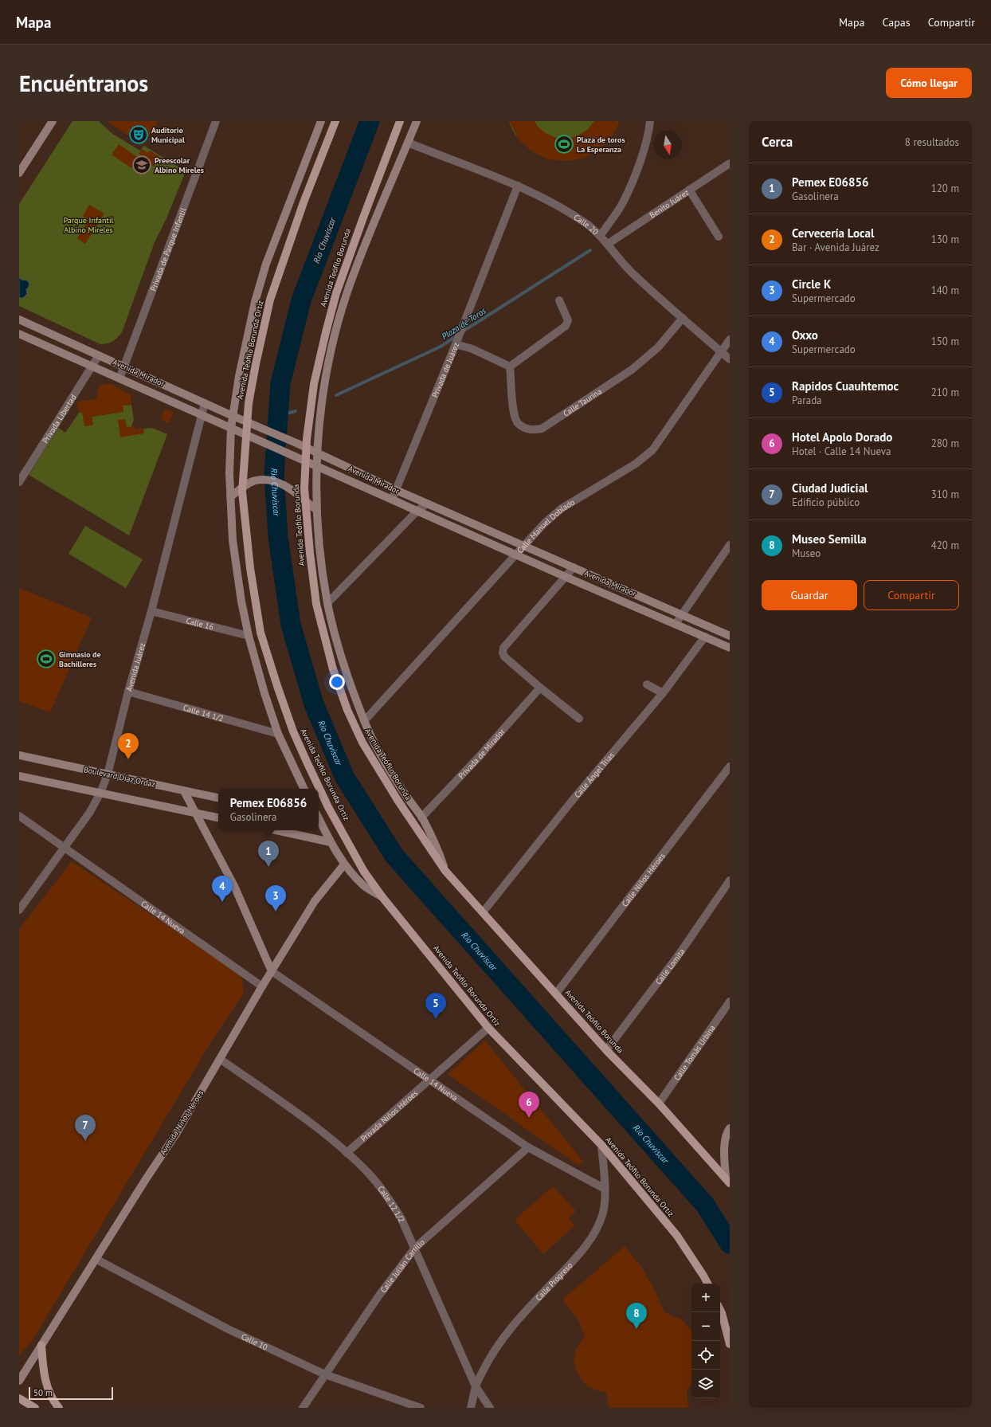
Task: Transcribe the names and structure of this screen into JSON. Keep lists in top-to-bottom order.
{
  "streets": {
    "main road": [
      "Avenida Teófilo Borunda",
      "Avenida Teófilo Borunda Ortiz",
      "Avenida Mirador",
      "Boulevard Díaz Ordaz",
      "Avenida Niños Héroes"
    ],
    "street": [
      "Benito Juárez",
      "Calle 20",
      "Privada de Parque Infantil",
      "Privada de Juárez",
      "Calle Taurina",
      "Privada Libertad",
      "Calle Manuel Doblado",
      "Calle 16",
      "Avenida Juárez",
      "Calle 14 1/2",
      "Privada de Mirador",
      "Calle Ángel Trías",
      "Calle Niños Héroes",
      "Calle 14 Nueva",
      "Calle Lomita",
      "Calle Tomás Urbina",
      "Privada Niños Héroes",
      "Calle 12 1/2",
      "Calle Julián Carrillo",
      "Calle Progreso",
      "Calle 10"
    ]
  },
  "crossings": [
    ["Benito Juárez", "Calle 20"],
    ["Calle 20", "Avenida Teófilo Borunda"],
    ["Calle 20", "Privada de Juárez"],
    ["Calle 20", "Calle Taurina"],
    ["Calle 20", "Calle Manuel Doblado"],
    ["Privada de Parque Infantil", "Avenida Mirador"],
    ["Avenida Teófilo Borunda", "Avenida Mirador"],
    ["Avenida Teófilo Borunda", "Calle Manuel Doblado"],
    ["Avenida Teófilo Borunda", "Privada de Mirador"],
    ["Avenida Teófilo Borunda", "Calle Ángel Trías"],
    ["Avenida Teófilo Borunda", "Calle Niños Héroes"],
    ["Avenida Teófilo Borunda", "Calle Lomita"],
    ["Avenida Teófilo Borunda", "Calle Tomás Urbina"],
    ["Avenida Teófilo Borunda Ortiz", "Privada Niños Héroes"],
    ["Avenida Teófilo Borunda Ortiz", "Calle Progreso"],
    ["Privada de Juárez", "Avenida Mirador"],
    ["Avenida Mirador", "Privada Libertad"],
    ["Avenida Mirador", "Calle Manuel Doblado"],
    ["Avenida Mirador", "Avenida Juárez"],
    ["Avenida Mirador", "Calle Ángel Trías"],
    ["Calle 16", "Avenida Juárez"],
    ["Avenida Juárez", "Calle 14 1/2"],
    ["Avenida Juárez", "Boulevard Díaz Ordaz"],
    ["Avenida Juárez", "Calle 14 Nueva"],
    ["Calle 14 Nueva", "Privada Niños Héroes"],
    ["Calle 14 Nueva", "Avenida Niños Héroes"],
    ["Calle 14 Nueva", "Calle Julián Carrillo"],
    ["Calle 14 Nueva", "Calle Progreso"],
    ["Privada Niños Héroes", "Calle 12 1/2"],
    ["Avenida Niños Héroes", "Calle 12 1/2"],
    ["Avenida Niños Héroes", "Calle 10"],
    ["Calle 12 1/2", "Calle Julián Carrillo"],
    ["Calle 12 1/2", "Calle Progreso"],
    ["Calle Julián Carrillo", "Calle 10"]
  ],
  "water": ["Rio Chuviscar", "Plaza de Toros"],
  "parks": ["Parque Infantil Albino Mireles"],
  "places": {
    "theatre": ["Auditorio Municipal"],
    "sports": ["Plaza de toros La Esperanza", "Gimnasio de Bachilleres"],
    "school or university": ["Preescolar Albino Mireles"]
  },
  "scale_bar": "50 m",
  "north": "bottom",
  "page": {
    "header": "Mapa",
    "nav": ["Mapa", "Capas", "Compartir"],
    "buttons": [
      "Cómo llegar",
      ["Guardar", "Compartir"]
    ],
    "title": "Encuéntranos",
    "heading": ["Cerca", "8 resultados"],
    "list": [
      {
        "mark": "1",
        "name": "Pemex E06856",
        "note": "Gasolinera",
        "value": "120 m"
      },
      {
        "mark": "2",
        "name": "Cervecería Local",
        "note": "Bar · Avenida Juárez",
        "value": "130 m"
      },
      {
        "mark": "3",
        "name": "Circle K",
        "note": "Supermercado",
        "value": "140 m"
      },
      {
        "mark": "4",
        "name": "Oxxo",
        "note": "Supermercado",
        "value": "150 m"
      },
      {
        "mark": "5",
        "name": "Rapidos Cuauhtemoc",
        "note": "Parada",
        "value": "210 m"
      },
      {
        "mark": "6",
        "name": "Hotel Apolo Dorado",
        "note": "Hotel · Calle 14 Nueva",
        "value": "280 m"
      },
      {
        "mark": "7",
        "name": "Ciudad Judicial",
        "note": "Edificio público",
        "value": "310 m"
      },
      {
        "mark": "8",
        "name": "Museo Semilla",
        "note": "Museo",
        "value": "420 m"
      }
    ],
    "pins": [
      "2",
      "1",
      "4",
      "3",
      "5",
      "6",
      "7",
      "8"
    ],
    "popup": ["Pemex E06856", "Gasolinera"],
    "map_buttons": ["+", "−"],
    "scale": "50 m"
  }
}
